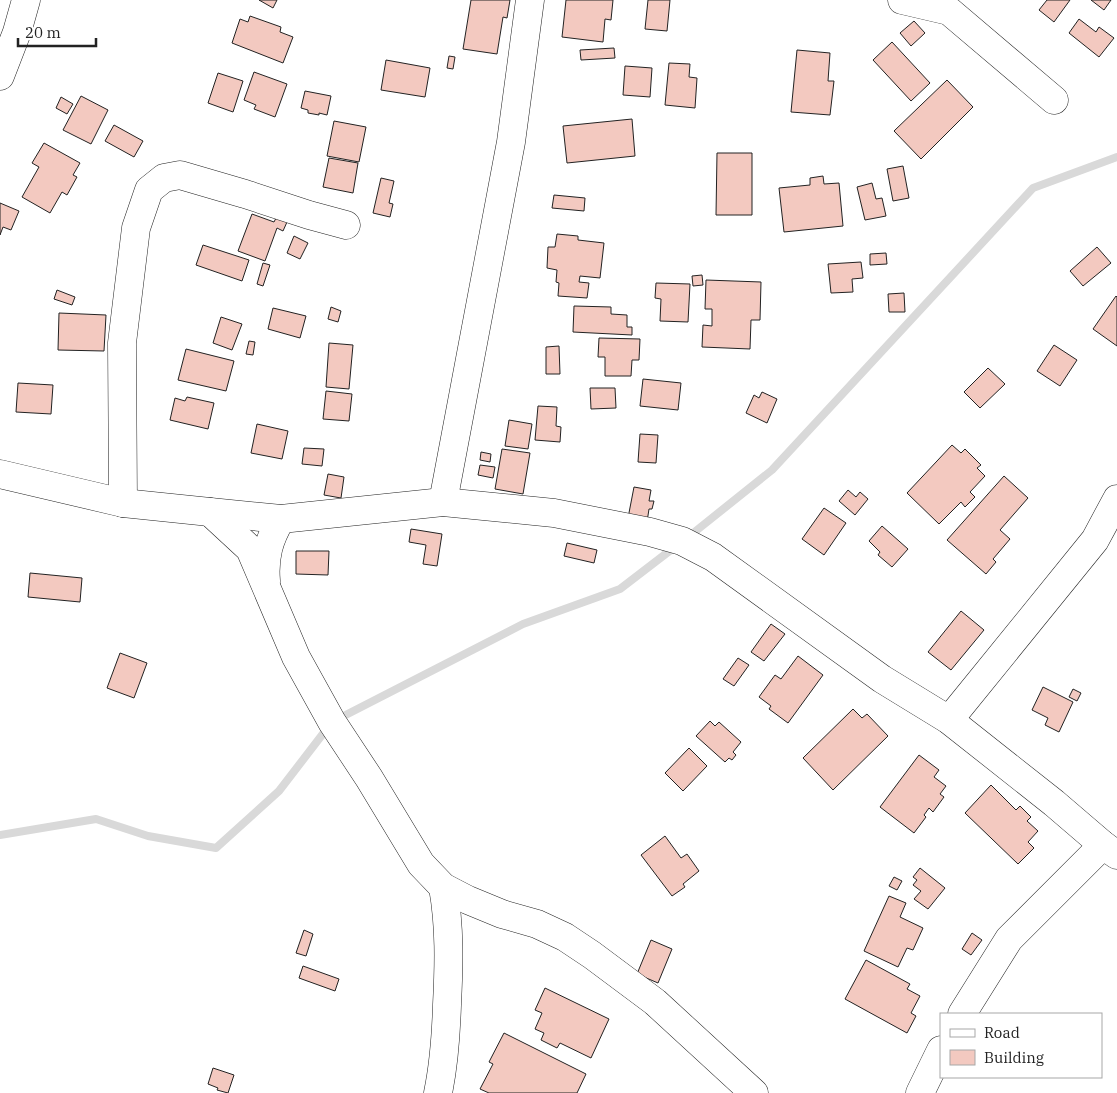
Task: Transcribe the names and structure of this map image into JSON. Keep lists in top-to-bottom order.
{
  "legend": ["Road", "Building"],
  "scale_bar": "20 m"
}
